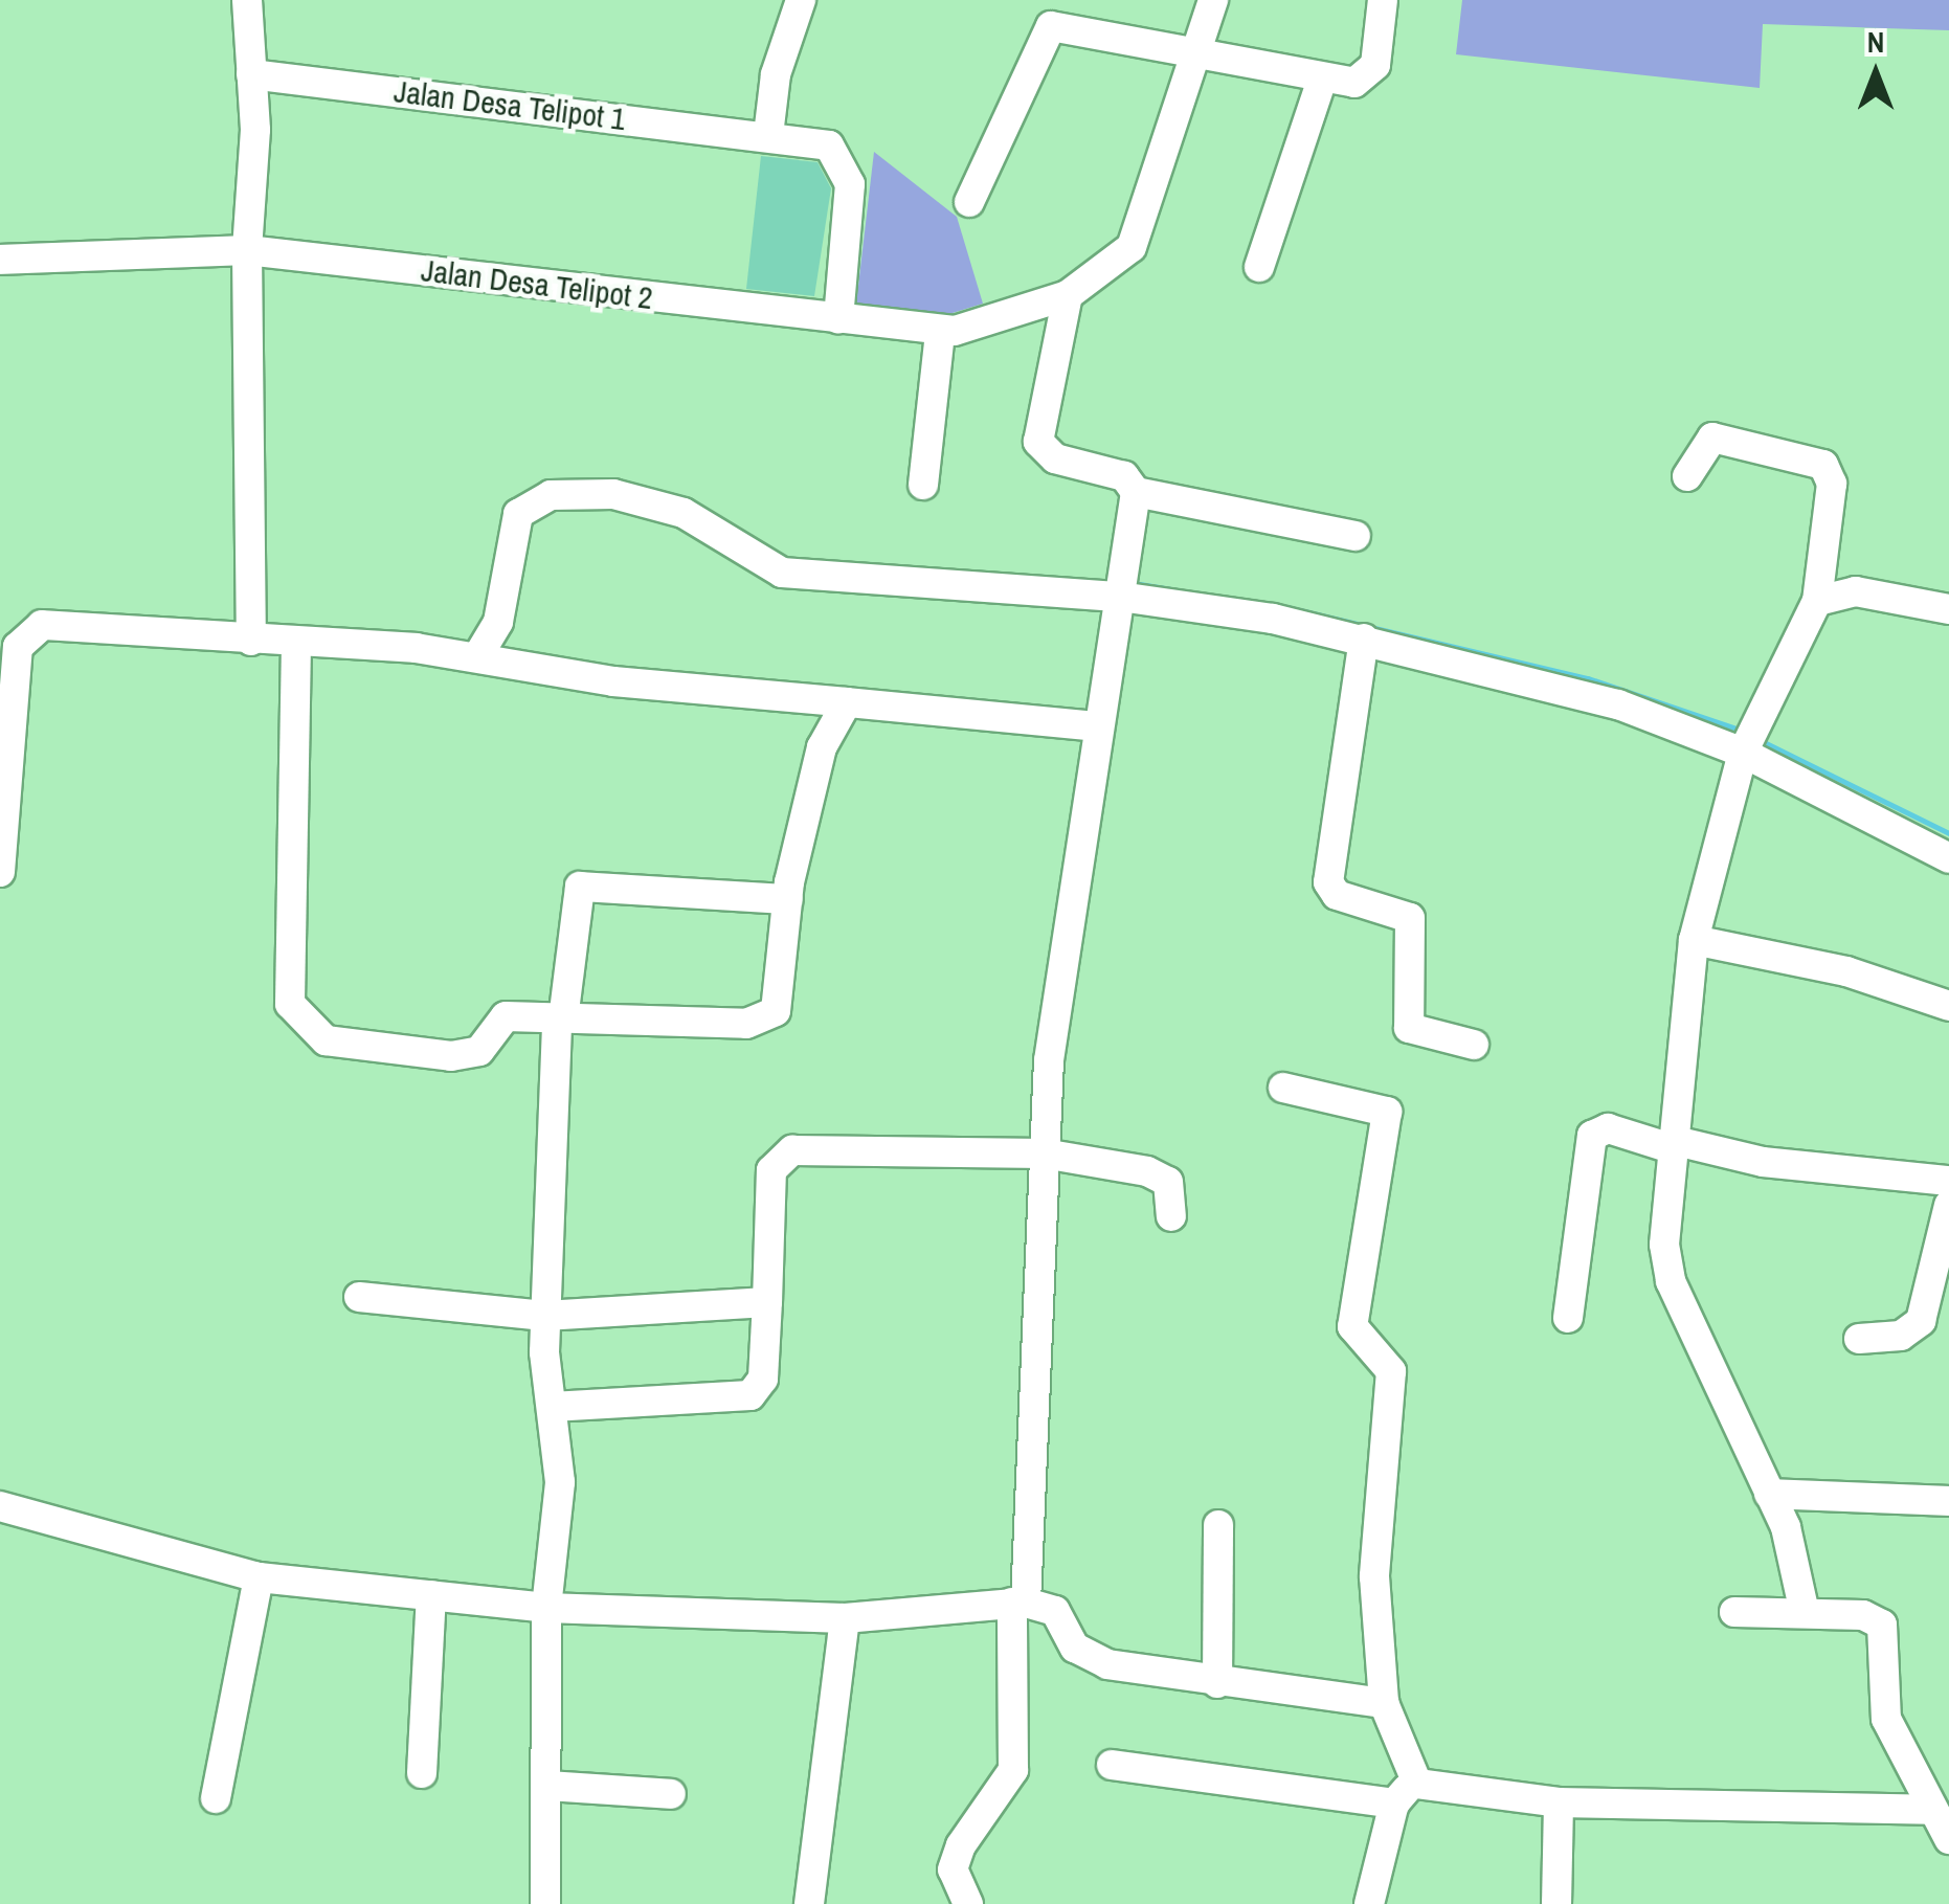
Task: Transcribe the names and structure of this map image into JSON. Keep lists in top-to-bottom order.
{
  "streets": {
    "street": ["Jalan Desa Telipot 1", "Jalan Desa Telipot 2"]
  },
  "crossings": [
    ["Jalan Desa Telipot 1", "Jalan Desa Telipot 2"]
  ],
  "north": "top"
}
